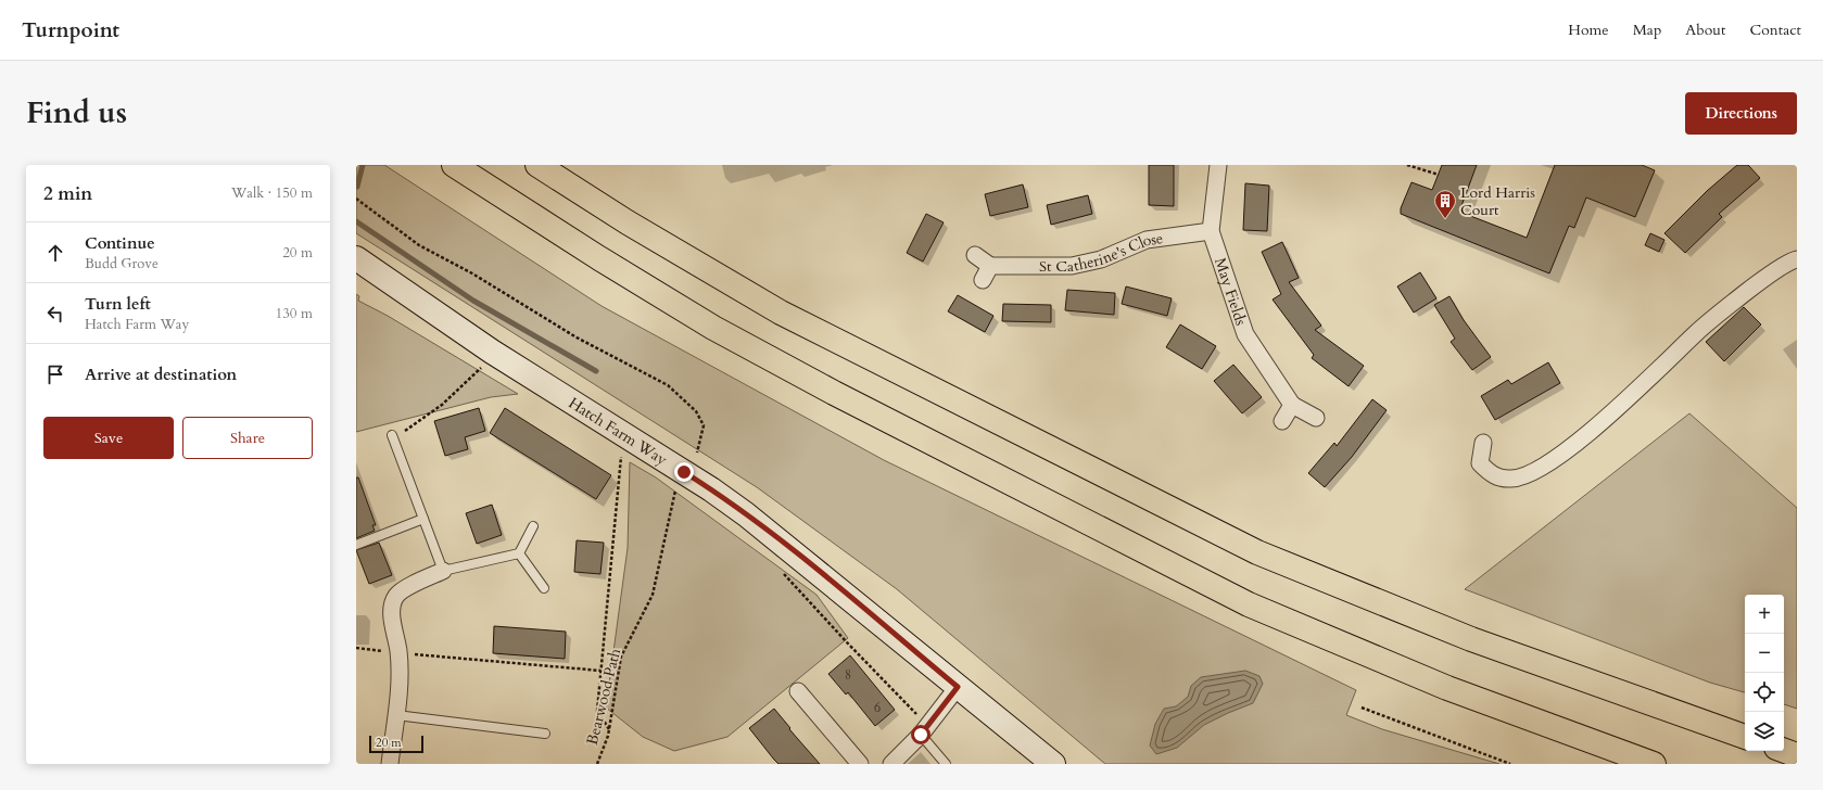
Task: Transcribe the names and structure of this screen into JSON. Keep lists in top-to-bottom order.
{
  "streets": {
    "street": ["St Catherine's Close", "May Fields", "Hatch Farm Way"],
    "path": ["Bearwood Path"]
  },
  "crossings": [
    ["St Catherine's Close", "May Fields"]
  ],
  "places": {
    "building": ["Lord Harris Court"]
  },
  "house_numbers": ["8", "6"],
  "scale_bar": "20 m",
  "page": {
    "header": "Turnpoint",
    "nav": [
      "Home",
      "Map",
      "About",
      "Contact"
    ],
    "title": "Find us",
    "buttons": [
      "Directions",
      ["Save", "Share"]
    ],
    "heading": ["2 min", "Walk · 150 m"],
    "list": [
      ["Continue", "Budd Grove", "20 m"],
      ["Turn left", "Hatch Farm Way", "130 m"],
      "Arrive at destination"
    ],
    "map_buttons": ["+", "−"],
    "scale": "20 m"
  }
}
